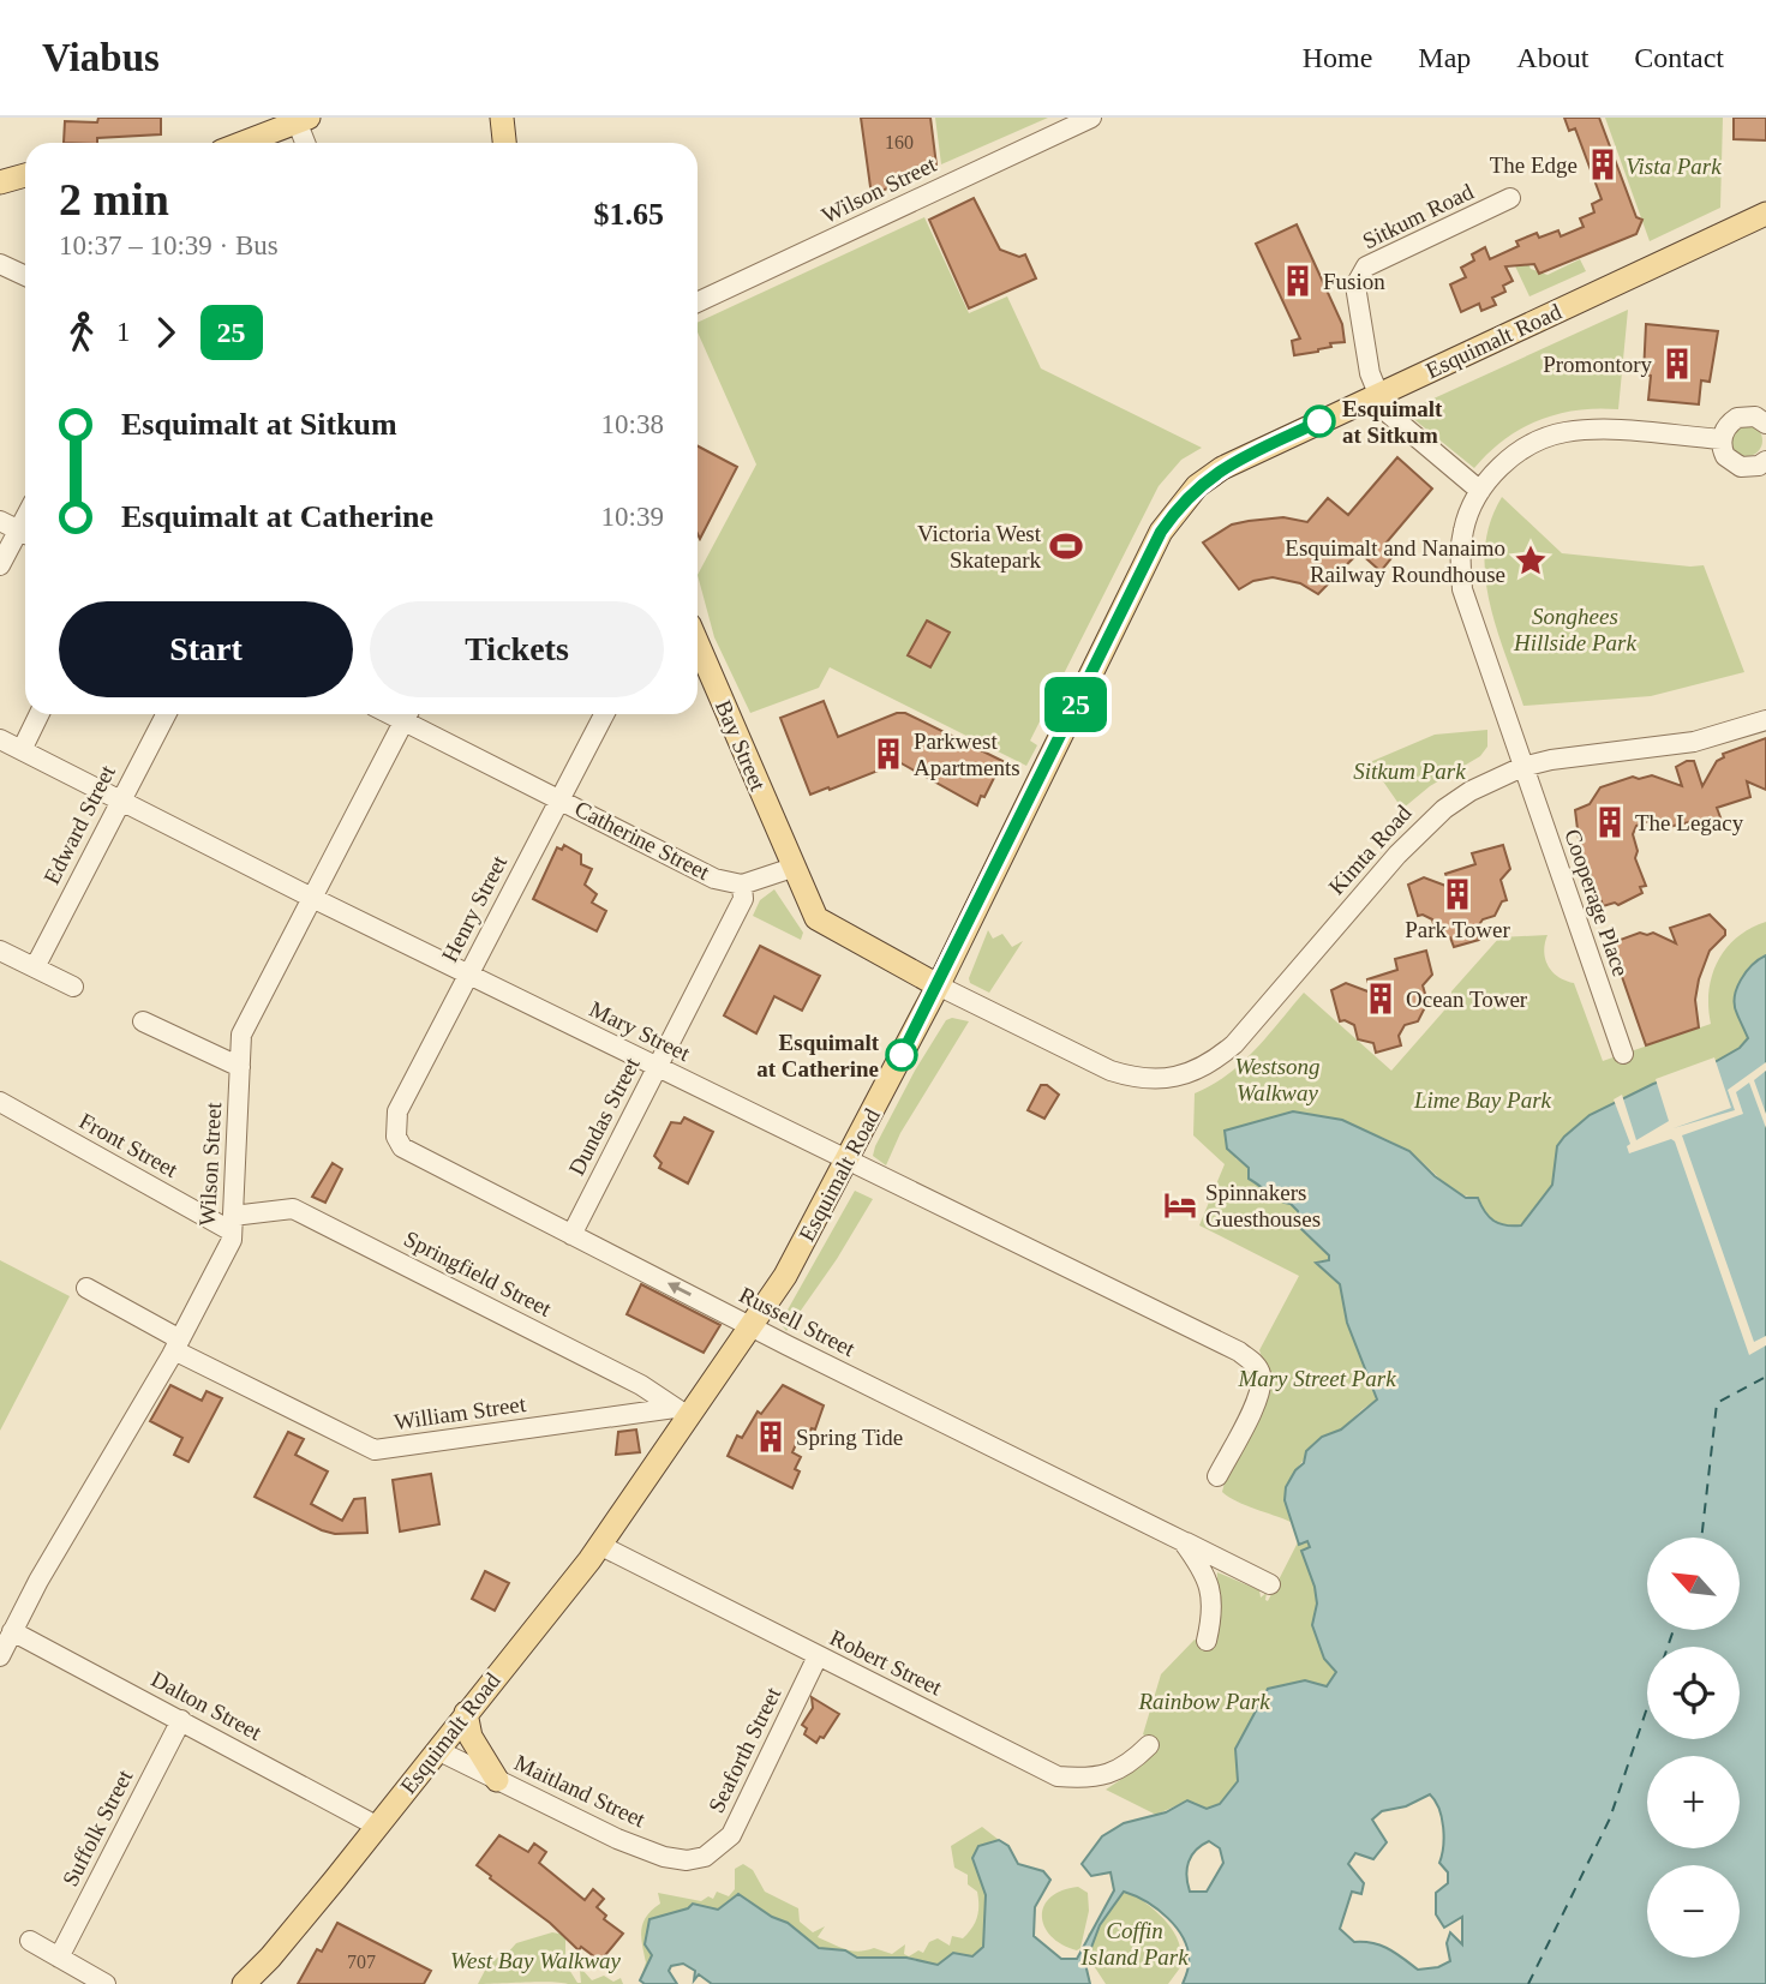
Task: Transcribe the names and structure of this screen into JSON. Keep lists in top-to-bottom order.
{
  "streets": {
    "main road": ["Esquimalt Road", "Bay Street"],
    "street": [
      "Wilson Street",
      "Sitkum Road",
      "Edward Street",
      "Catherine Street",
      "Kimta Road",
      "Cooperage Place",
      "Henry Street",
      "Mary Street",
      "Dundas Street",
      "Front Street",
      "Springfield Street",
      "Russell Street",
      "William Street",
      "Robert Street",
      "Dalton Street",
      "Seaforth Street",
      "Maitland Street",
      "Suffolk Street"
    ]
  },
  "crossings": [
    ["Wilson Street", "Mary Street"],
    ["Wilson Street", "Front Street"],
    ["Wilson Street", "Springfield Street"],
    ["Wilson Street", "William Street"],
    ["Wilson Street", "Dalton Street"],
    ["Sitkum Road", "Esquimalt Road"],
    ["Sitkum Road", "Cooperage Place"],
    ["Esquimalt Road", "Kimta Road"],
    ["Esquimalt Road", "Mary Street"],
    ["Esquimalt Road", "Springfield Street"],
    ["Esquimalt Road", "Russell Street"],
    ["Esquimalt Road", "William Street"],
    ["Esquimalt Road", "Robert Street"],
    ["Esquimalt Road", "Dalton Street"],
    ["Esquimalt Road", "Maitland Street"],
    ["Edward Street", "Mary Street"],
    ["Catherine Street", "Henry Street"],
    ["Catherine Street", "Dundas Street"],
    ["Kimta Road", "Cooperage Place"],
    ["Henry Street", "Mary Street"],
    ["Henry Street", "Russell Street"],
    ["Mary Street", "Dundas Street"],
    ["Dundas Street", "Russell Street"],
    ["Front Street", "Springfield Street"],
    ["Springfield Street", "William Street"],
    ["Robert Street", "Seaforth Street"],
    ["Dalton Street", "Suffolk Street"],
    ["Seaforth Street", "Maitland Street"]
  ],
  "parks": [
    "Vista Park",
    "Songhees Hillside Park",
    "Sitkum Park",
    "Westsong Walkway",
    "Lime Bay Park",
    "Mary Street Park",
    "Rainbow Park",
    "Coffin Island Park",
    "West Bay Walkway"
  ],
  "places": {
    "building": [
      "The Edge",
      "Fusion",
      "Promontory",
      "Parkwest Apartments",
      "The Legacy",
      "Park Tower",
      "Ocean Tower",
      "Spring Tide"
    ],
    "other": ["Esquimalt at Sitkum", "Esquimalt at Catherine"],
    "sports": ["Victoria West Skatepark"],
    "place": ["Esquimalt and Nanaimo Railway Roundhouse"],
    "hotel": ["Spinnakers Guesthouses"]
  },
  "lines": ["bus line 25"],
  "house_numbers": ["160", "707"],
  "north": "top left",
  "page": {
    "header": "Viabus",
    "nav": [
      "Home",
      "Map",
      "About",
      "Contact"
    ],
    "on_map": "25",
    "heading": ["2 min", "10:37 – 10:39 · Bus", "$1.65"],
    "legs": ["1", "25"],
    "list": [
      {
        "name": "Esquimalt at Sitkum",
        "value": "10:38"
      },
      {
        "name": "Esquimalt at Catherine",
        "value": "10:39"
      }
    ],
    "buttons": ["Start", "Tickets"],
    "map_buttons": ["+", "−"]
  }
}
